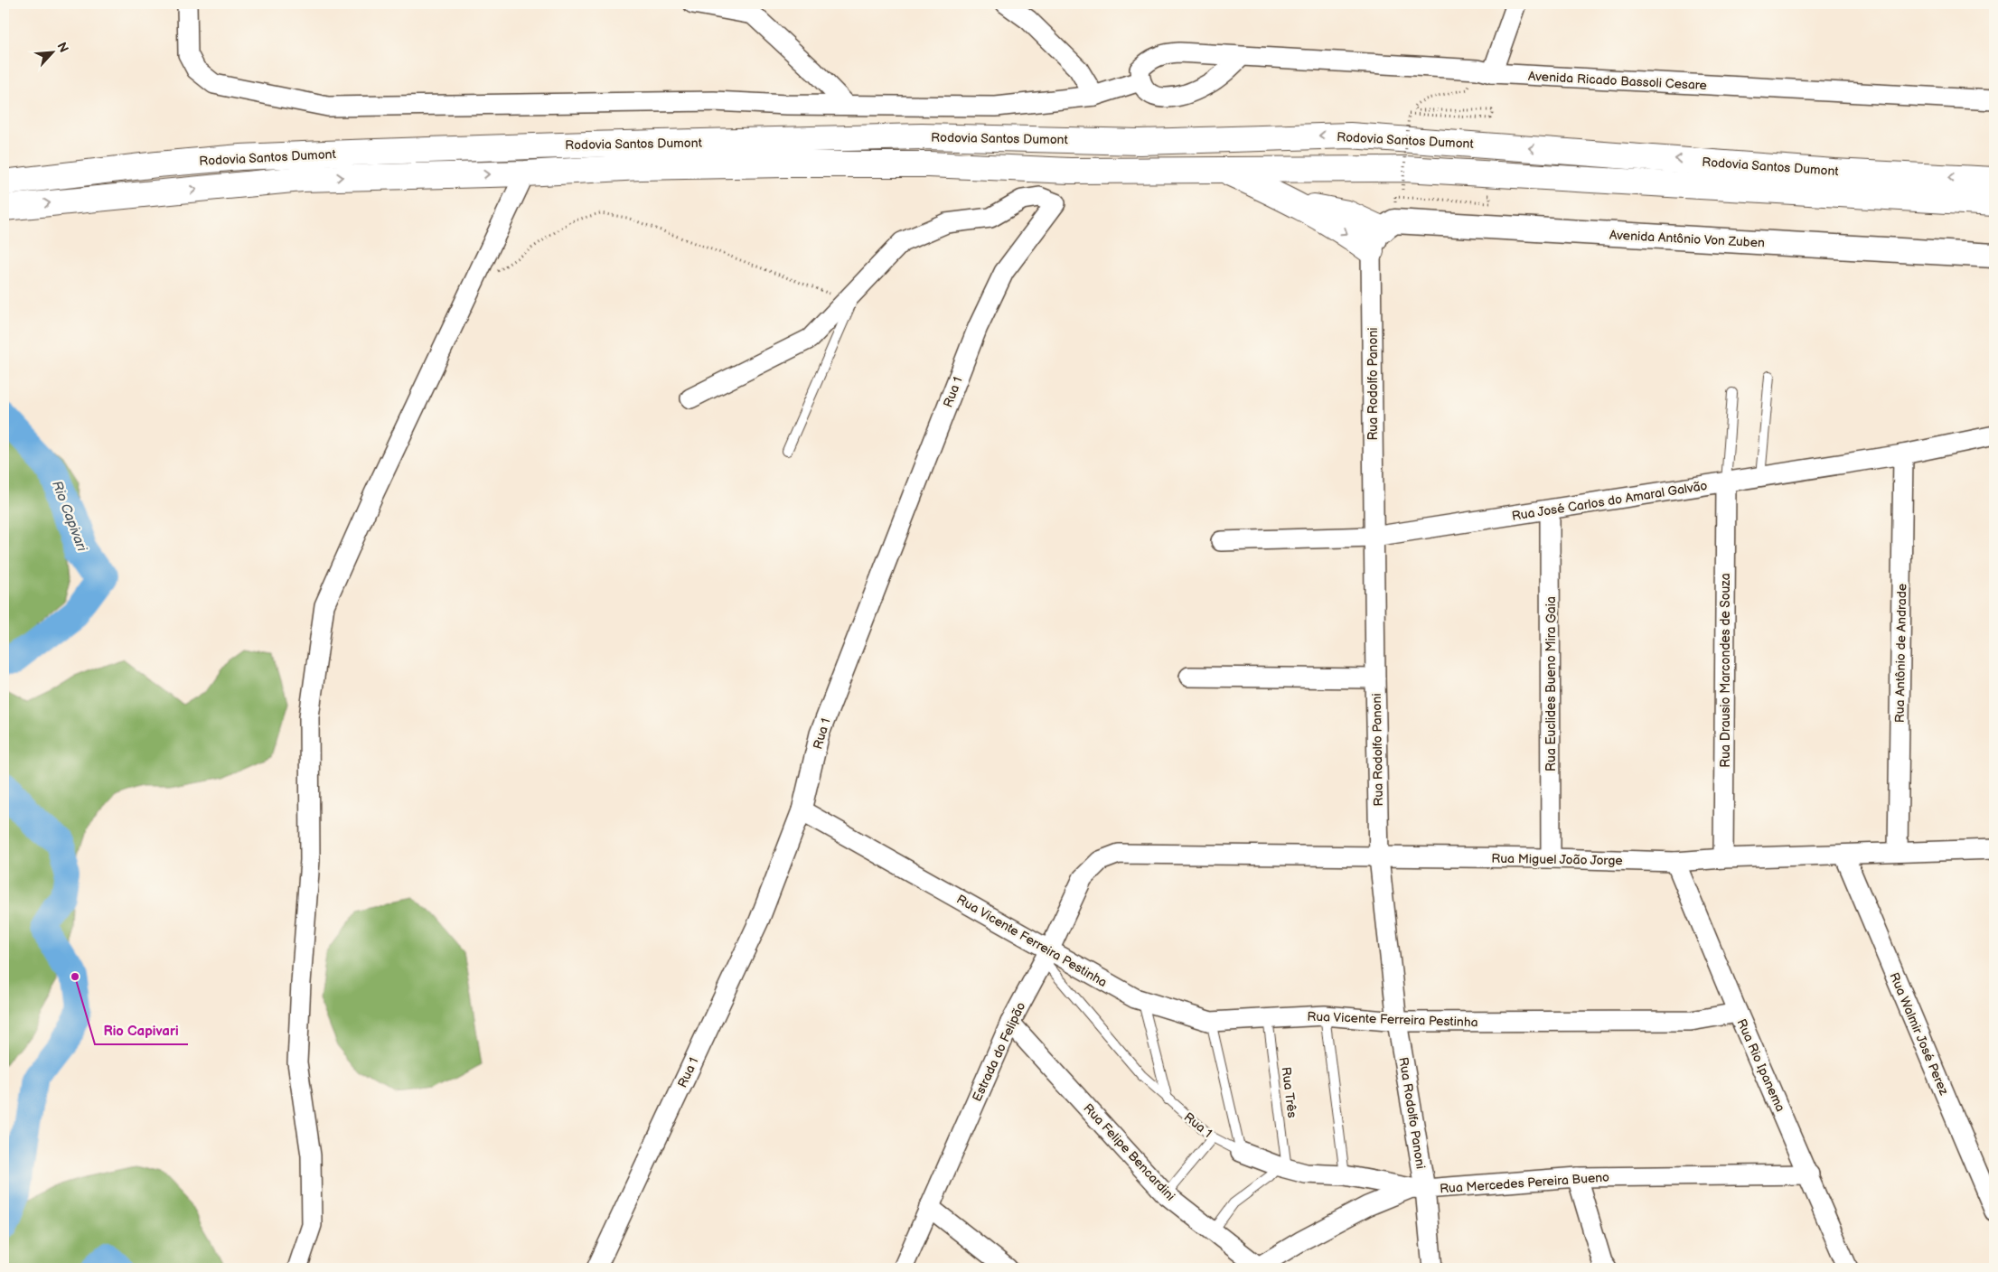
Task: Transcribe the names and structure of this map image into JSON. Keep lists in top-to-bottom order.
{
  "streets": {
    "highway": ["Rodovia Santos Dumont"],
    "street": [
      "Avenida Ricado Bassoli Cesare",
      "Avenida Antônio Von Zuben",
      "Rua Rodolfo Panoni",
      "Rua 1",
      "Rua José Carlos do Amaral Galvão",
      "Rua Antônio de Andrade",
      "Rua Drausio Marcondes de Souza",
      "Rua Euclides Bueno Mira Gaia",
      "Rua Miguel João Jorge",
      "Rua Vicente Ferreira Pestinha",
      "Rua Walmir José Perez",
      "Estrada do Felipão",
      "Rua Rio Ipanema",
      "Rua Felipe Bencardini",
      "Rua Mercedes Pereira Bueno"
    ],
    "lane": ["Rua Três"]
  },
  "crossings": [
    ["Avenida Antônio Von Zuben", "Rua Rodolfo Panoni"],
    ["Rua Rodolfo Panoni", "Rua 1"],
    ["Rua Rodolfo Panoni", "Rua José Carlos do Amaral Galvão"],
    ["Rua Rodolfo Panoni", "Rua Miguel João Jorge"],
    ["Rua Rodolfo Panoni", "Rua Vicente Ferreira Pestinha"],
    ["Rua Rodolfo Panoni", "Rua Mercedes Pereira Bueno"],
    ["Rua 1", "Rua Vicente Ferreira Pestinha"],
    ["Rua 1", "Estrada do Felipão"],
    ["Rua 1", "Rua Três"],
    ["Rua 1", "Rua Mercedes Pereira Bueno"],
    ["Rua José Carlos do Amaral Galvão", "Rua Antônio de Andrade"],
    ["Rua José Carlos do Amaral Galvão", "Rua Drausio Marcondes de Souza"],
    ["Rua José Carlos do Amaral Galvão", "Rua Euclides Bueno Mira Gaia"],
    ["Rua Antônio de Andrade", "Rua Miguel João Jorge"],
    ["Rua Drausio Marcondes de Souza", "Rua Miguel João Jorge"],
    ["Rua Euclides Bueno Mira Gaia", "Rua Miguel João Jorge"],
    ["Rua Miguel João Jorge", "Rua Walmir José Perez"],
    ["Rua Miguel João Jorge", "Estrada do Felipão"],
    ["Rua Miguel João Jorge", "Rua Rio Ipanema"],
    ["Rua Vicente Ferreira Pestinha", "Estrada do Felipão"],
    ["Rua Vicente Ferreira Pestinha", "Rua Rio Ipanema"],
    ["Rua Vicente Ferreira Pestinha", "Rua Três"],
    ["Estrada do Felipão", "Rua Felipe Bencardini"],
    ["Rua Rio Ipanema", "Rua Mercedes Pereira Bueno"],
    ["Rua Felipe Bencardini", "Rua Mercedes Pereira Bueno"]
  ],
  "water": ["Rio Capivari"],
  "places": ["Rio Capivari"],
  "north": "top right"
}
